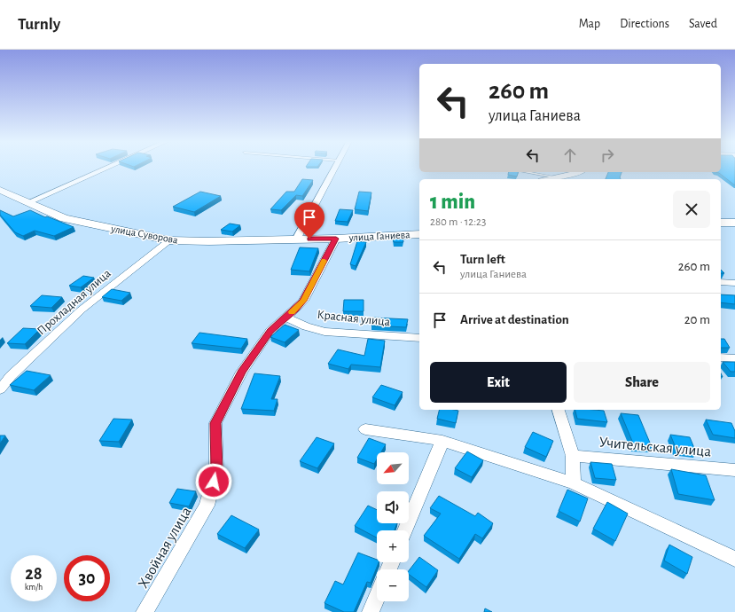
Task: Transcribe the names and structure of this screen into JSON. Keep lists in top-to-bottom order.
{
  "streets": {
    "main road": ["улица Суворова", "улица Ганиева"],
    "street": [
      "Прохладная улица",
      "Красная улица",
      "Учительская улица",
      "Хвойная улица"
    ]
  },
  "crossings": [
    ["улица Суворова", "улица Ганиева"],
    ["улица Суворова", "Прохладная улица"],
    ["улица Ганиева", "Хвойная улица"],
    ["Красная улица", "Хвойная улица"]
  ],
  "north": "bottom left",
  "page": {
    "header": "Turnly",
    "nav": ["Map", "Directions", "Saved"],
    "turn": ["260 m", "улица Ганиева"],
    "heading": ["1 min", "280 m · 12:23"],
    "list": [
      {
        "name": "Turn left",
        "note": "улица Ганиева",
        "value": "260 m"
      },
      {
        "name": "Arrive at destination",
        "value": "20 m"
      }
    ],
    "buttons": ["Exit", "Share"],
    "map_buttons": ["+", "−"],
    "speed": "28 km/h",
    "limit": "30"
  }
}
